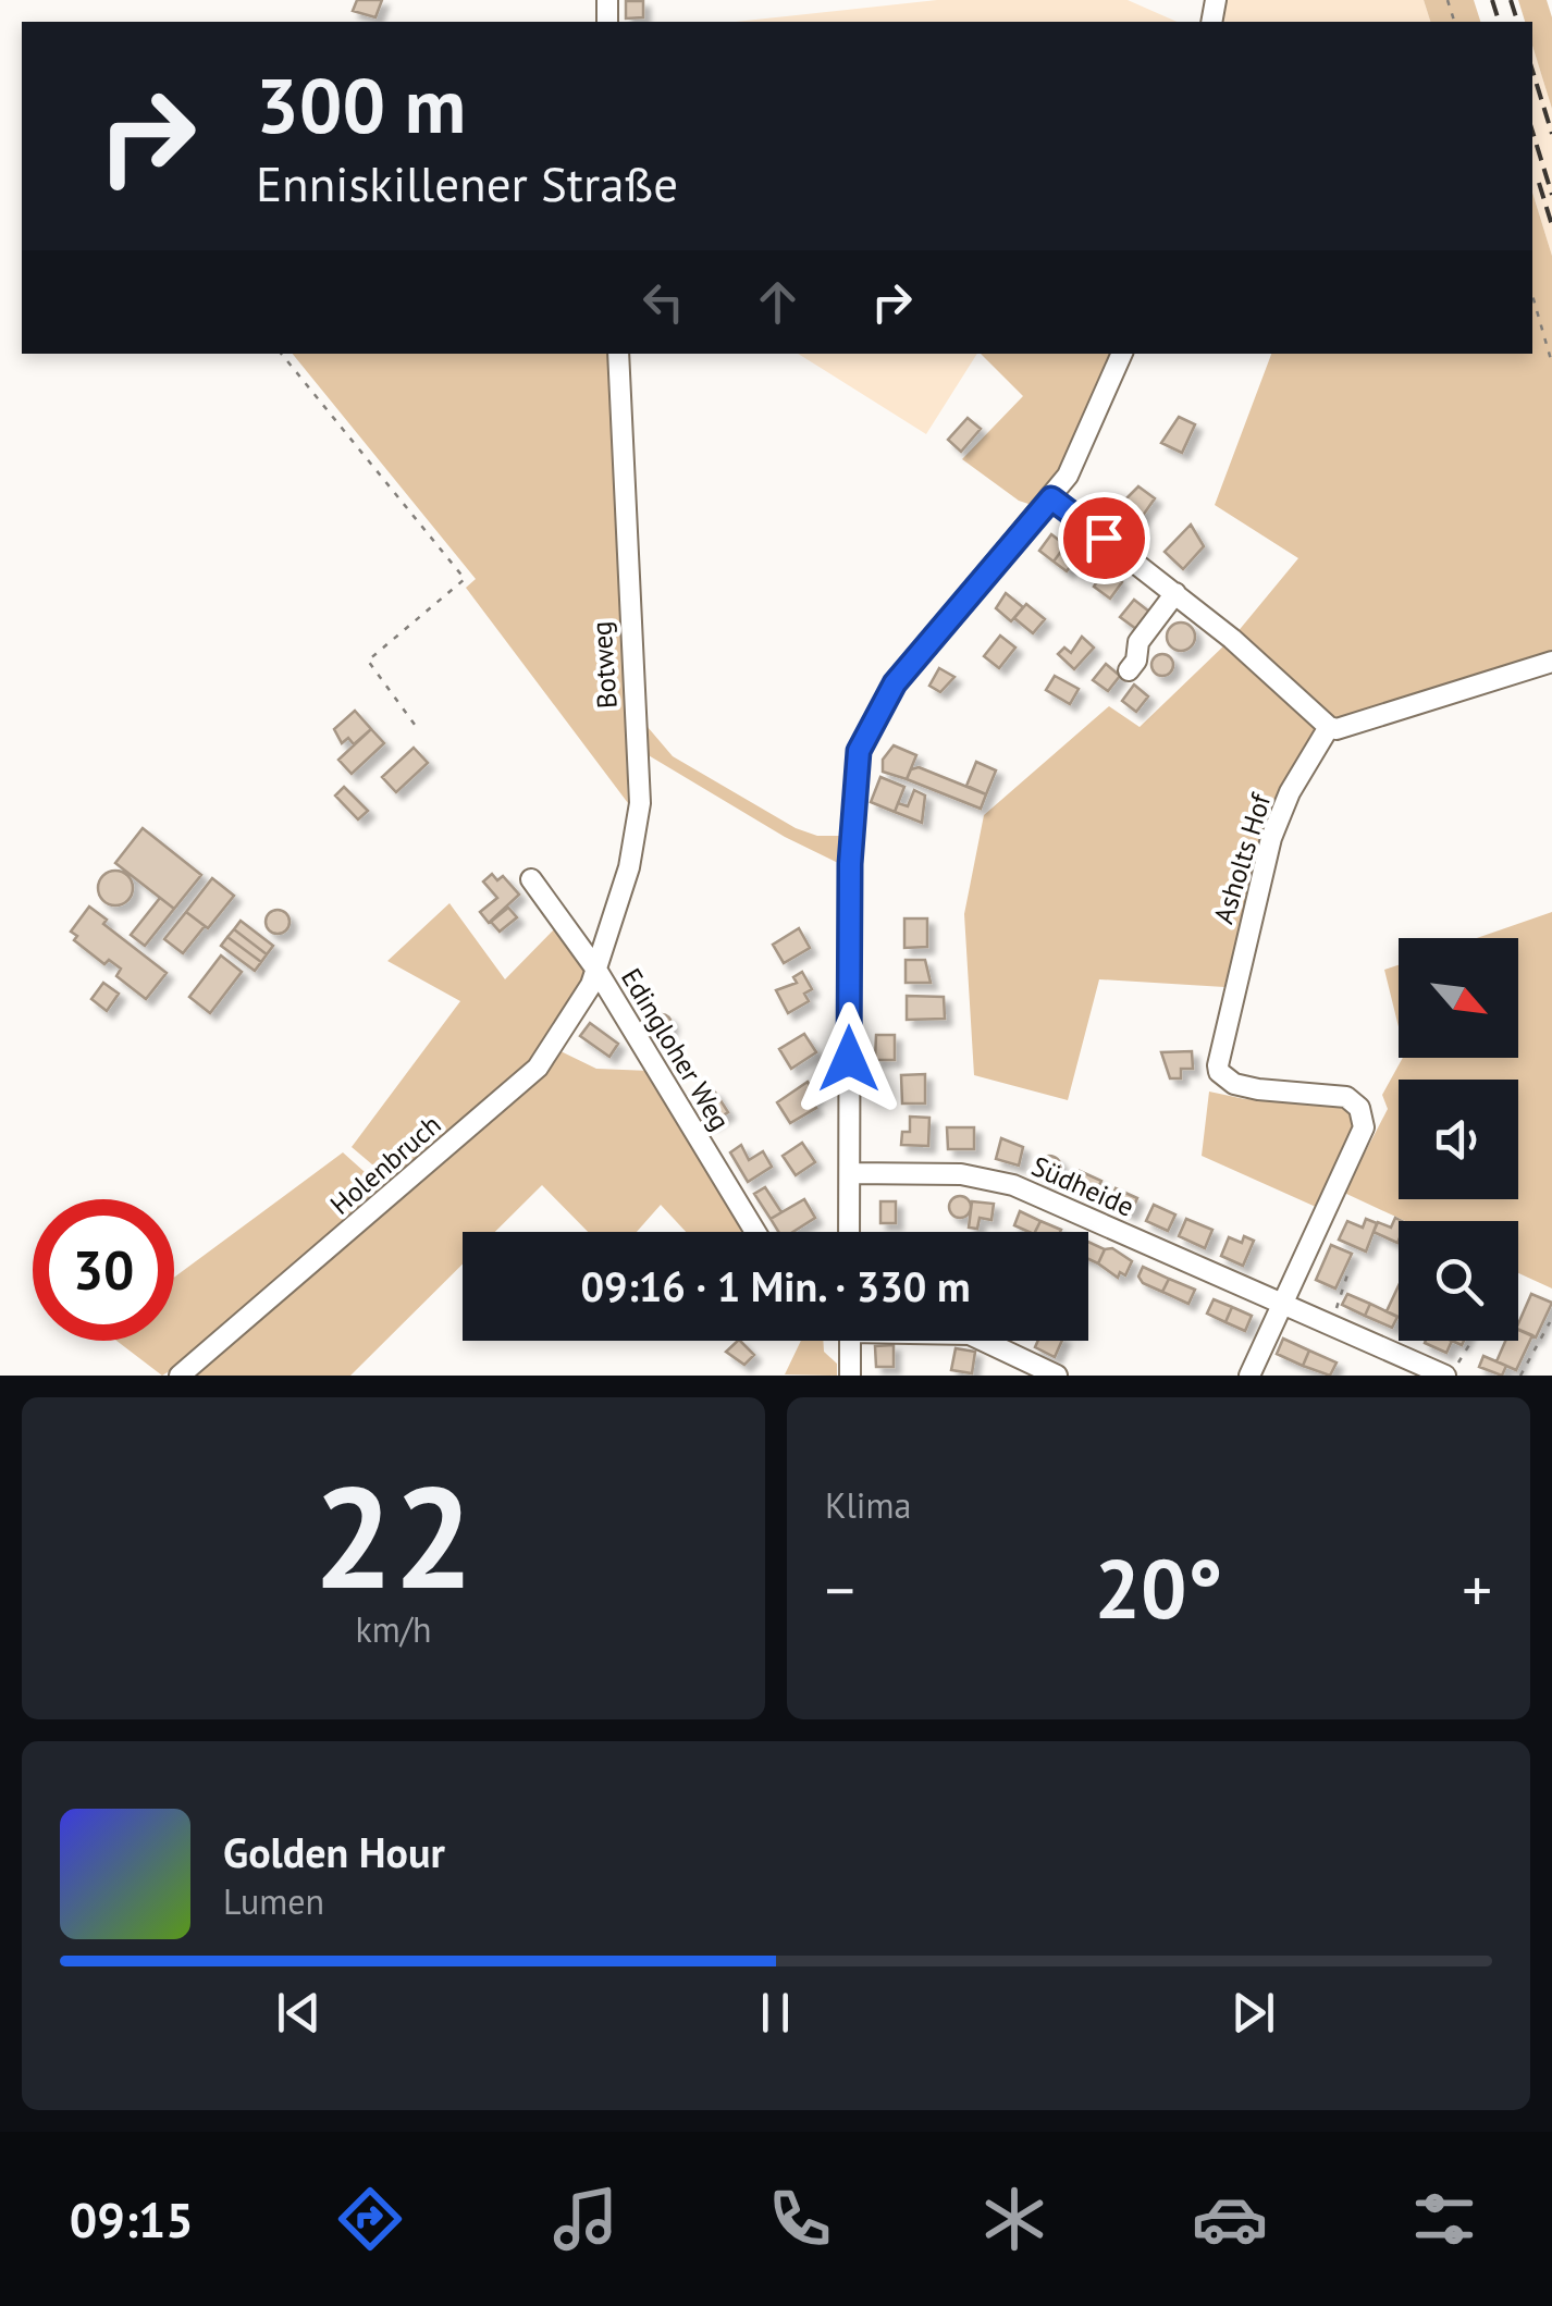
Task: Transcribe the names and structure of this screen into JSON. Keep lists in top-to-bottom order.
{
  "streets": {
    "street": [
      "Botweg",
      "Asholts Hof",
      "Edingloher Weg",
      "Holenbruch",
      "Südheide"
    ]
  },
  "crossings": [
    ["Botweg", "Edingloher Weg"],
    ["Botweg", "Holenbruch"],
    ["Asholts Hof", "Südheide"],
    ["Edingloher Weg", "Holenbruch"]
  ],
  "north": "bottom right",
  "page": {
    "turn": ["300 m", "Enniskillener Straße"],
    "limit": "30",
    "trip": "09:16 · 1 Min. · 330 m",
    "tile": [
      ["22", "km/h"],
      "Klima"
    ],
    "heat": ["−", "20°", "+"],
    "song": ["Golden Hour", "Lumen"],
    "tabs": "09:15"
  }
}
